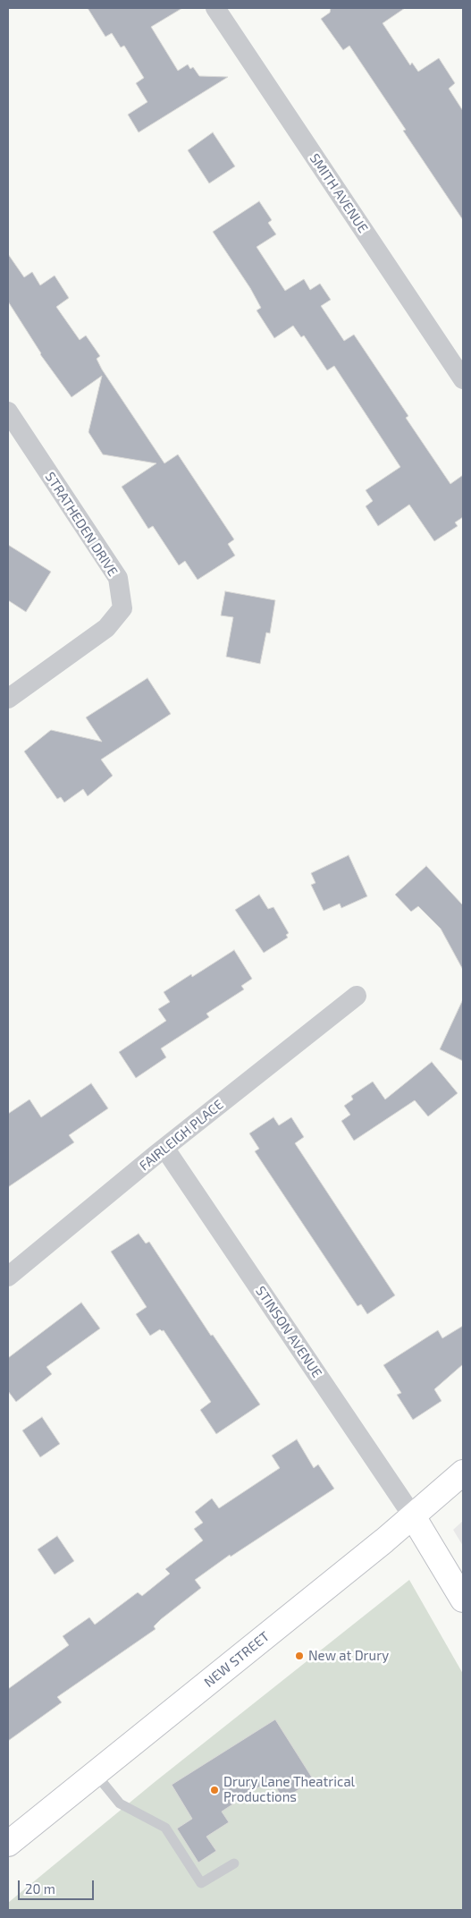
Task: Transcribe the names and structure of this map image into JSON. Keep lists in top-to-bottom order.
{
  "streets": {
    "main road": ["NEW STREET"],
    "street": [
      "SMITH AVENUE",
      "STRATHEDEN DRIVE",
      "FAIRLEIGH PLACE",
      "STINSON AVENUE"
    ]
  },
  "crossings": [
    ["FAIRLEIGH PLACE", "STINSON AVENUE"],
    ["STINSON AVENUE", "NEW STREET"]
  ],
  "places": ["New at Drury", "Drury Lane Theatrical Productions"],
  "scale_bar": "20 m"
}
